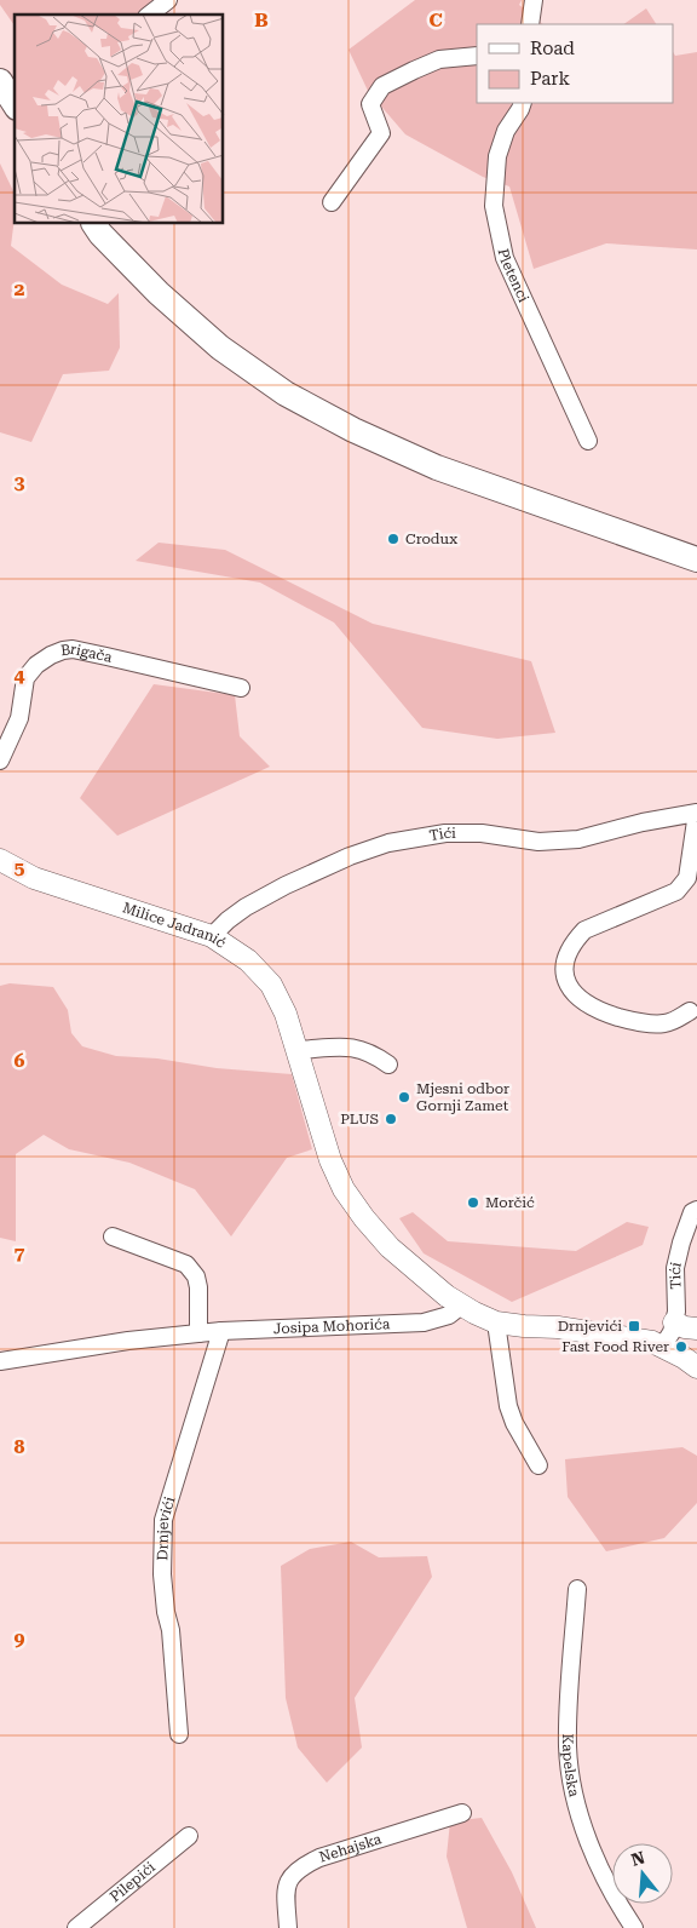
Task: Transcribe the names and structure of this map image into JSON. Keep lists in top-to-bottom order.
{
  "streets": {
    "street": [
      "Pletenci",
      "Brigača",
      "Tići",
      "Milice Jadranić",
      "Josipa Mohorića",
      "Drnjevići",
      "Kapelska",
      "Nehajska",
      "Pilepići"
    ]
  },
  "crossings": [
    ["Tići", "Milice Jadranić"],
    ["Milice Jadranić", "Josipa Mohorića"],
    ["Josipa Mohorića", "Drnjevići"]
  ],
  "places": {
    "other": [
      "Crodux",
      "Mjesni odbor Gornji Zamet",
      "PLUS",
      "Morčić",
      "Fast Food River"
    ],
    "transit": ["Drnjevići"]
  },
  "legend": ["Road", "Park"],
  "north": "top",
  "grid": {
    "columns": ["B", "C"],
    "rows": [
      "2",
      "3",
      "4",
      "5",
      "6",
      "7",
      "8",
      "9"
    ]
  }
}
